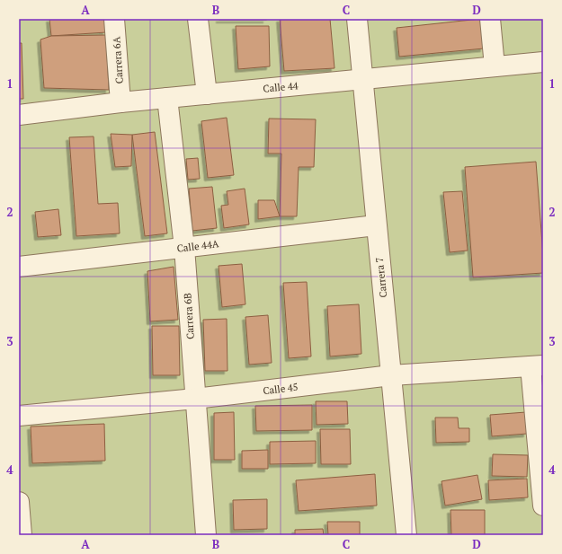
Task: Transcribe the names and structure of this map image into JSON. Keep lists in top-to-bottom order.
{
  "streets": {
    "street": [
      "Carrera 6A",
      "Calle 44",
      "Calle 44A",
      "Carrera 7",
      "Carrera 6B",
      "Calle 45"
    ]
  },
  "crossings": [
    ["Carrera 6A", "Calle 44"],
    ["Calle 44", "Carrera 7"],
    ["Calle 44", "Carrera 6B"],
    ["Calle 44A", "Carrera 7"],
    ["Calle 44A", "Carrera 6B"],
    ["Carrera 7", "Calle 45"],
    ["Carrera 6B", "Calle 45"]
  ],
  "grid": {
    "columns": [
      "A",
      "B",
      "C",
      "D"
    ],
    "rows": [
      "1",
      "2",
      "3",
      "4"
    ]
  }
}
